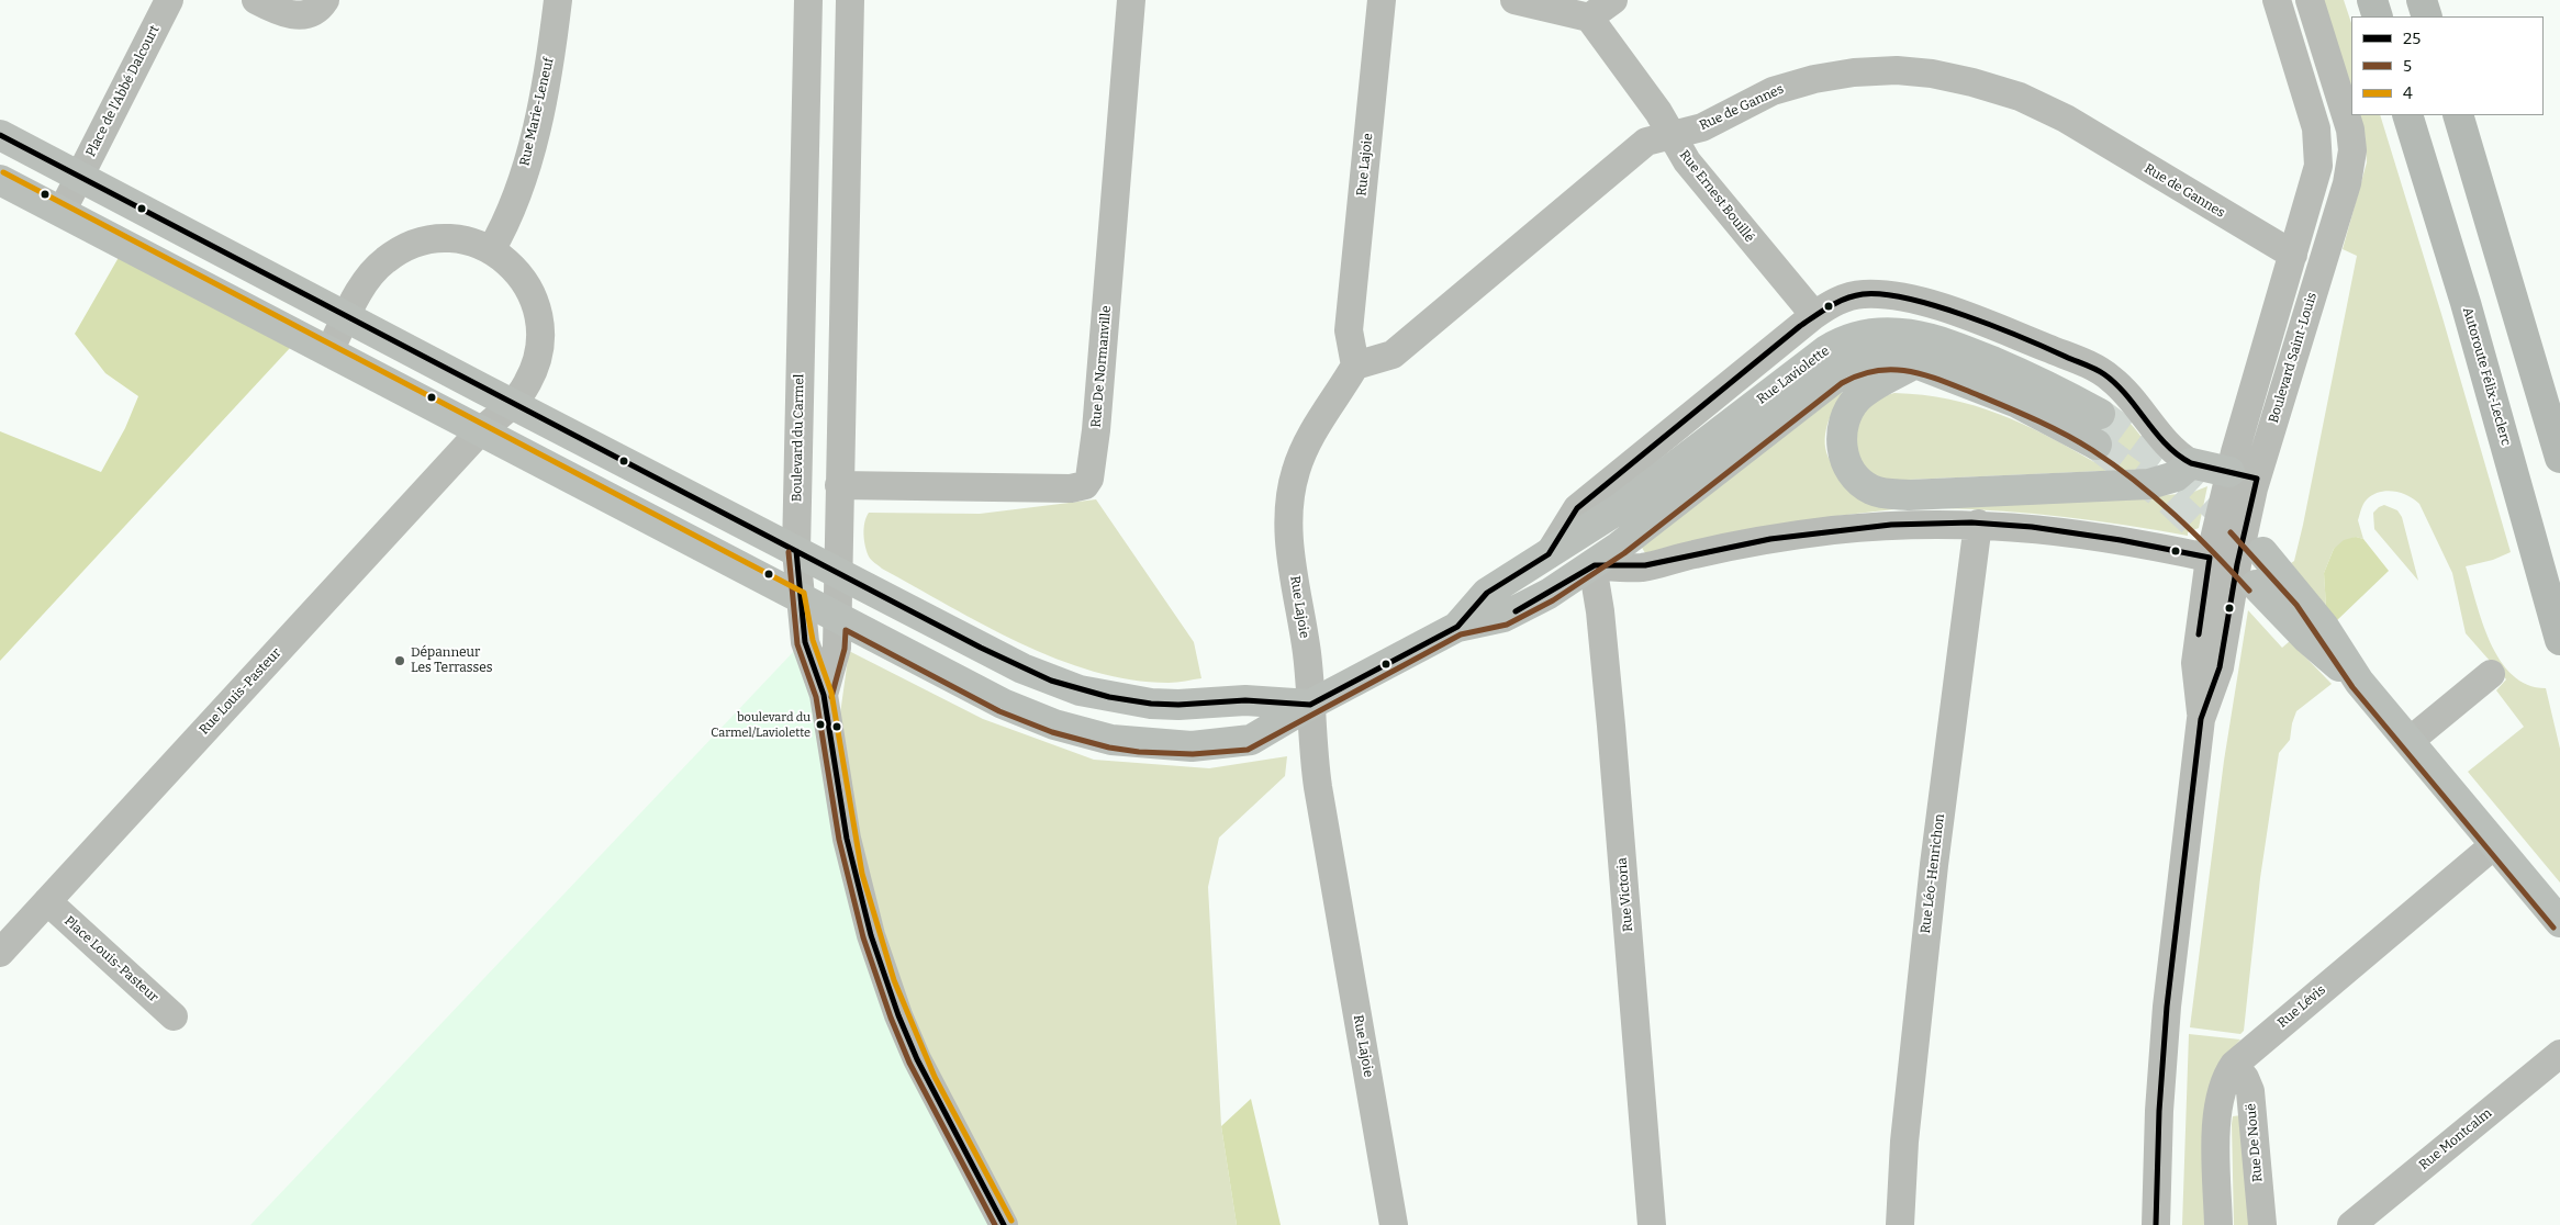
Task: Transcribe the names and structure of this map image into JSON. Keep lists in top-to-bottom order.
{
  "streets": {
    "highway": ["Autoroute Félix-Leclerc"],
    "main road": ["Rue Laviolette"],
    "street": [
      "Place de l'Abbé Dalcourt",
      "Rue de Gannes",
      "Rue Marie-Leneuf",
      "Rue Lajoie",
      "Rue Ernest Bouillé",
      "Boulevard Saint-Louis",
      "Rue De Normanville",
      "Boulevard du Carmel",
      "Rue Louis-Pasteur",
      "Rue Léo-Henrichon",
      "Rue Victoria",
      "Place Louis-Pasteur",
      "Rue Lévis",
      "Rue Montcalm",
      "Rue De Nouë"
    ]
  },
  "crossings": [
    ["Place de l'Abbé Dalcourt", "Rue Laviolette"],
    ["Rue de Gannes", "Rue Lajoie"],
    ["Rue de Gannes", "Rue Ernest Bouillé"],
    ["Rue de Gannes", "Boulevard Saint-Louis"],
    ["Rue Lajoie", "Rue Laviolette"],
    ["Rue Ernest Bouillé", "Rue Laviolette"],
    ["Rue De Normanville", "Boulevard du Carmel"],
    ["Rue Laviolette", "Boulevard du Carmel"],
    ["Rue Laviolette", "Rue Louis-Pasteur"],
    ["Rue Laviolette", "Rue Victoria"],
    ["Rue Louis-Pasteur", "Place Louis-Pasteur"],
    ["Rue Lévis", "Rue De Nouë"]
  ],
  "places": ["Dépanneur Les Terrasses", "boulevard du Carmel/Laviolette"],
  "lines": ["transit line 25", "transit line 4", "transit line 5"],
  "legend": ["25", "5", "4"]
}
